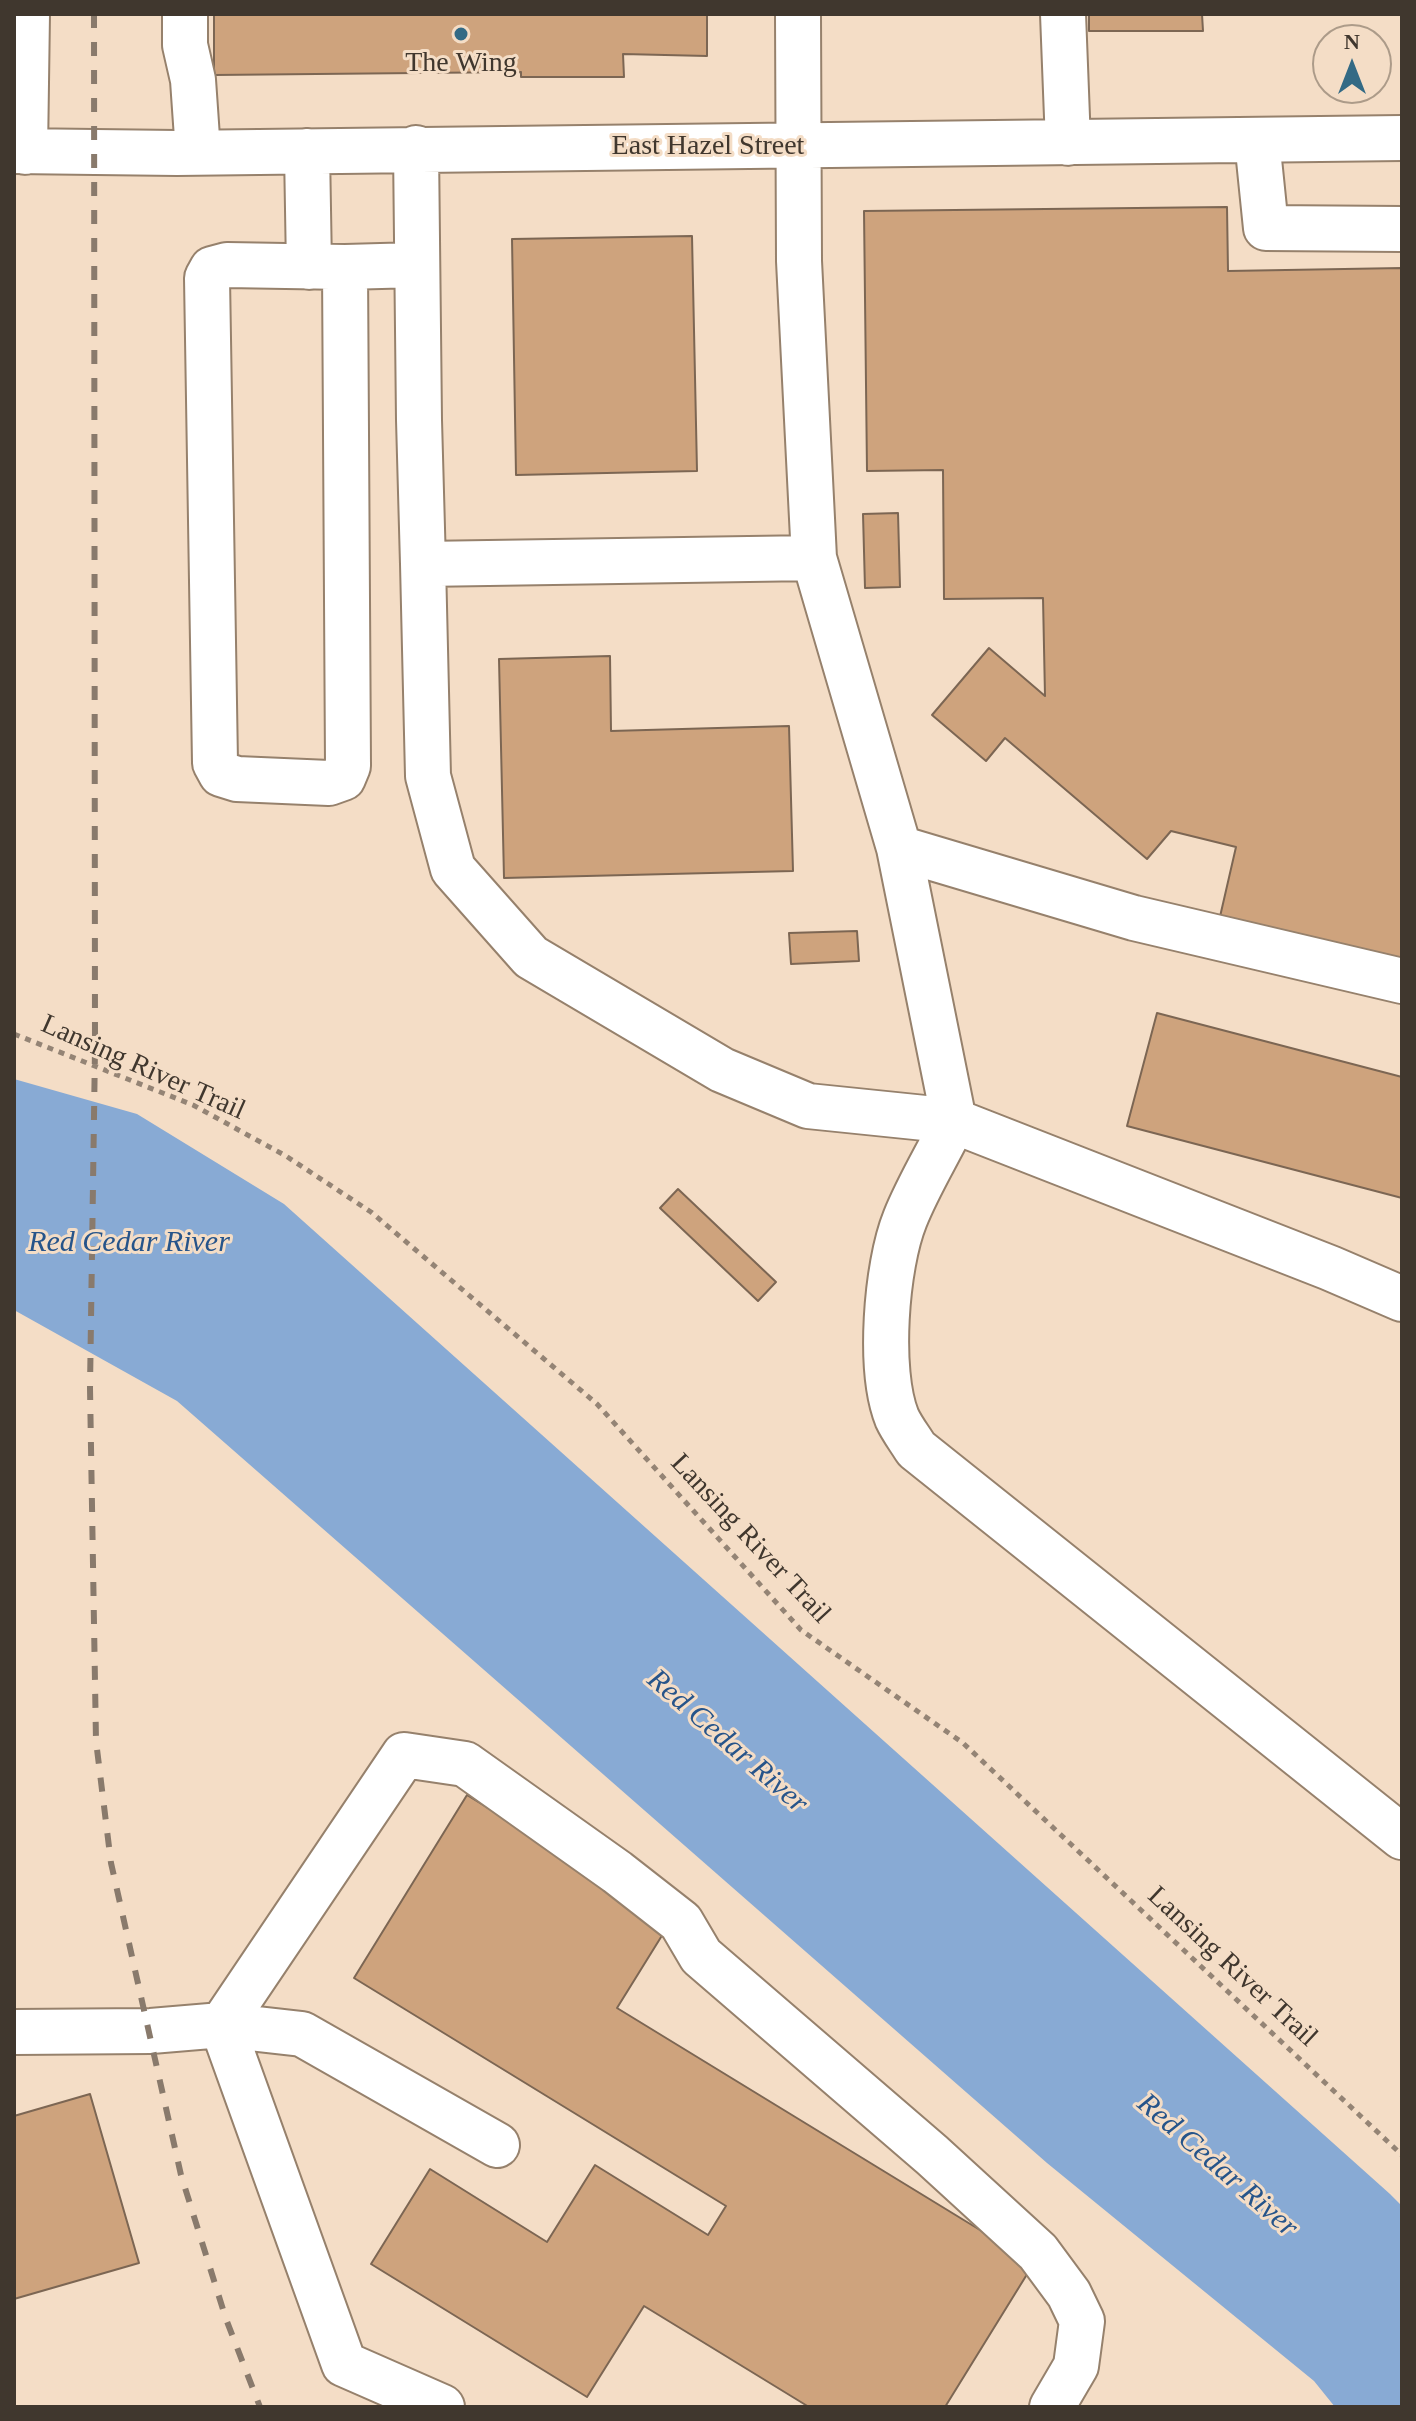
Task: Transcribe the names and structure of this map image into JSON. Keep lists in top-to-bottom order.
{
  "streets": {
    "street": ["East Hazel Street"],
    "path": ["Lansing River Trail"]
  },
  "water": ["Red Cedar River"],
  "places": ["The Wing"],
  "north": "top"
}
